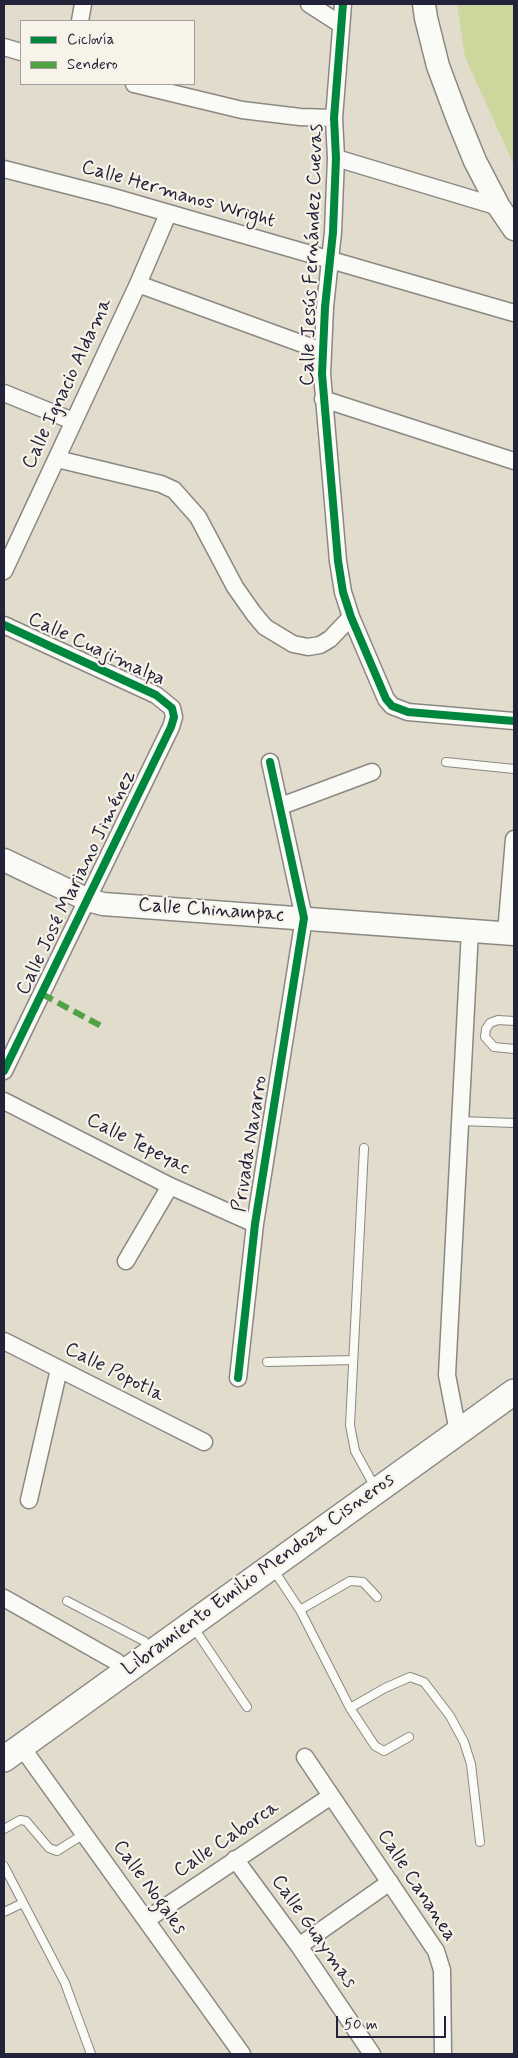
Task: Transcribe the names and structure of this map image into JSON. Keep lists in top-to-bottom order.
{
  "streets": {
    "main road": ["Libramiento Emilio Mendoza Cisneros"],
    "street": [
      "Calle Hermanos Wright",
      "Calle Jesús Fernández Cuevas",
      "Calle Ignacio Aldama",
      "Calle Cuajimalpa",
      "Calle José Mariano Jiménez",
      "Calle Chinampac",
      "Privada Navarro",
      "Calle Tepeyac",
      "Calle Popotla",
      "Calle Caborca",
      "Calle Cananea",
      "Calle Nogales",
      "Calle Guaymas"
    ]
  },
  "crossings": [
    ["Calle Hermanos Wright", "Calle Jesús Fernández Cuevas"],
    ["Calle Hermanos Wright", "Calle Ignacio Aldama"],
    ["Calle Cuajimalpa", "Calle José Mariano Jiménez"],
    ["Calle José Mariano Jiménez", "Calle Chinampac"],
    ["Calle Chinampac", "Privada Navarro"],
    ["Privada Navarro", "Calle Tepeyac"],
    ["Libramiento Emilio Mendoza Cisneros", "Calle Nogales"],
    ["Calle Caborca", "Calle Cananea"],
    ["Calle Caborca", "Calle Nogales"],
    ["Calle Caborca", "Calle Guaymas"]
  ],
  "legend": ["Ciclovía", "Sendero"],
  "scale_bar": "50 m"
}
